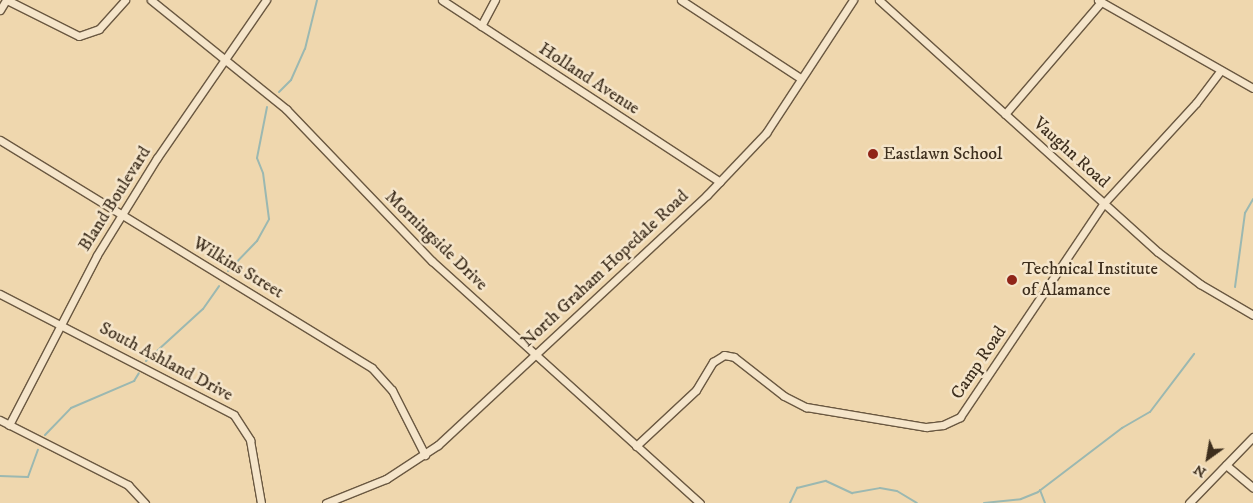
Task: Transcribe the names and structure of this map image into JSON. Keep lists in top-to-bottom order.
{
  "streets": {
    "street": [
      "Holland Avenue",
      "Vaughn Road",
      "Bland Boulevard",
      "Morningside Drive",
      "Wilkins Street",
      "North Graham Hopedale Road",
      "South Ashland Drive",
      "Camp Road"
    ]
  },
  "crossings": [
    ["Holland Avenue", "North Graham Hopedale Road"],
    ["Vaughn Road", "Camp Road"],
    ["Bland Boulevard", "Morningside Drive"],
    ["Bland Boulevard", "Wilkins Street"],
    ["Bland Boulevard", "South Ashland Drive"],
    ["Morningside Drive", "North Graham Hopedale Road"],
    ["Morningside Drive", "Camp Road"],
    ["Wilkins Street", "North Graham Hopedale Road"]
  ],
  "places": ["Eastlawn School", "Technical Institute of Alamance"],
  "north": "bottom left"
}
